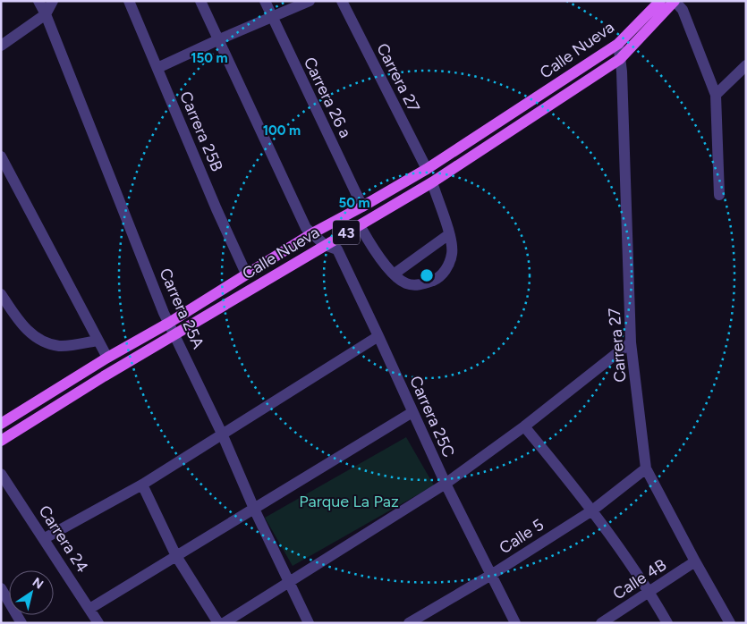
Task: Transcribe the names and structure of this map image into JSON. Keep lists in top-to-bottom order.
{
  "streets": {
    "main road": ["Calle Nueva", "43"],
    "street": [
      "Carrera 27",
      "Carrera 26 a",
      "Carrera 25B",
      "Carrera 25A",
      "Carrera 25C",
      "Calle 5",
      "Carrera 24",
      "Calle 4B"
    ]
  },
  "crossings": [
    ["Calle Nueva", "Carrera 27"],
    ["Calle Nueva", "Carrera 26 a"],
    ["Calle Nueva", "Carrera 25B"],
    ["Calle Nueva", "Carrera 25A"],
    ["Calle Nueva", "Carrera 25C"],
    ["Carrera 27", "Calle 5"],
    ["Carrera 27", "Calle 4B"],
    ["Carrera 25C", "Calle 5"]
  ],
  "parks": ["Parque La Paz"],
  "north": "top right",
  "rings": ["150 m", "100 m", "50 m"]
}
